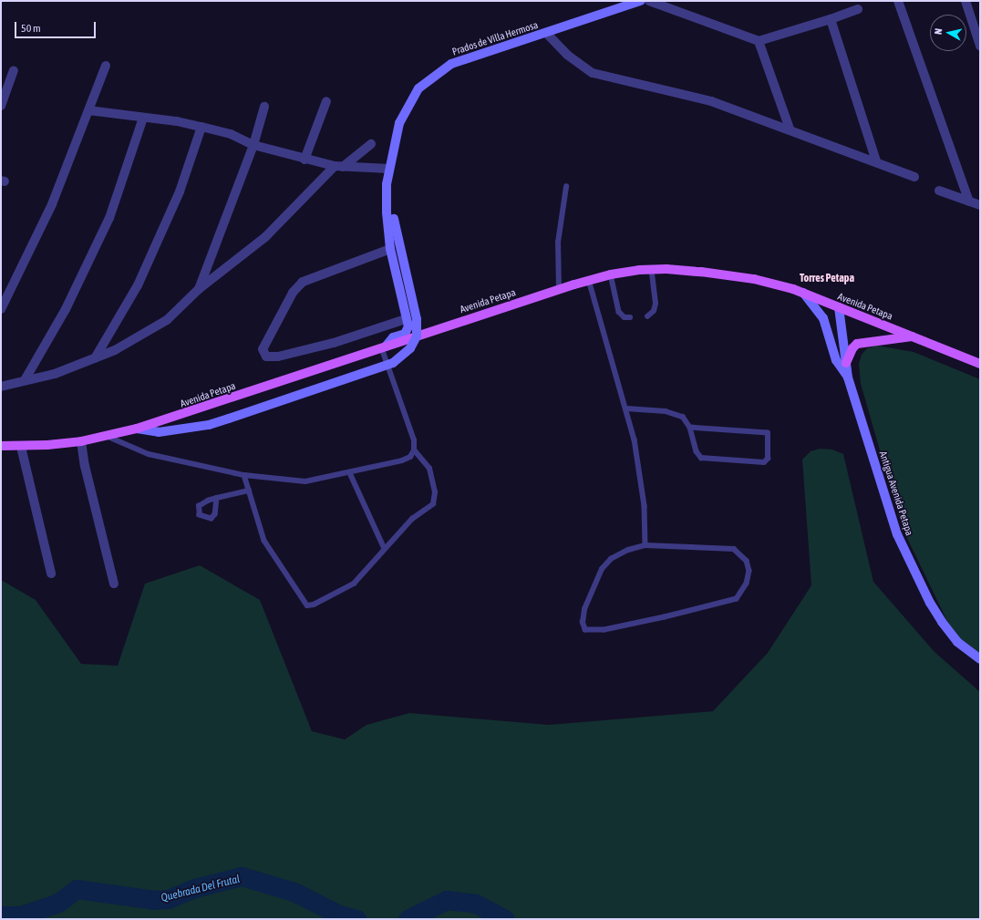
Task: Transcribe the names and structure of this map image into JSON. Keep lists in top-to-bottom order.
{
  "streets": {
    "main road": ["Prados de Villa Hermosa", "Avenida Petapa", "Antigua Avenida Petapa"]
  },
  "crossings": [
    ["Prados de Villa Hermosa", "Avenida Petapa"],
    ["Avenida Petapa", "Antigua Avenida Petapa"]
  ],
  "districts": ["Torres Petapa"],
  "water": ["Quebrada Del Frutal"],
  "scale_bar": "50 m",
  "north": "left"
}
